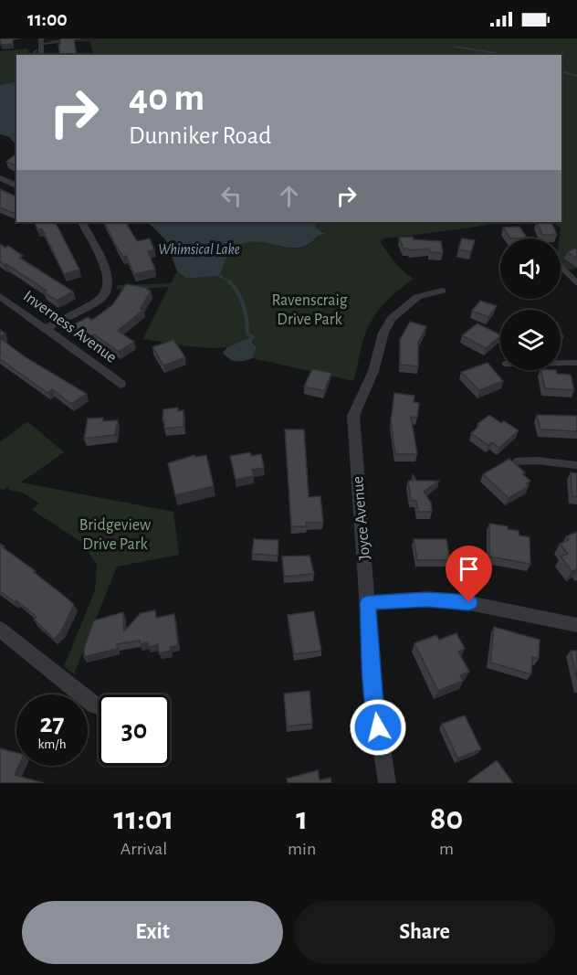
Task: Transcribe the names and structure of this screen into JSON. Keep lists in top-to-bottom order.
{
  "streets": {
    "street": ["Inverness Avenue", "Joyce Avenue"]
  },
  "water": ["Whimsical Lake"],
  "parks": ["Ravenscraig Drive Park", "Bridgeview Drive Park"],
  "page": {
    "status": "11:00",
    "turn": ["40 m", "Dunniker Road"],
    "speed": "27 km/h",
    "limit": "30",
    "eta": [
      "11:01",
      "Arrival",
      "1",
      "min",
      "80",
      "m"
    ],
    "buttons": ["Exit", "Share"]
  }
}
